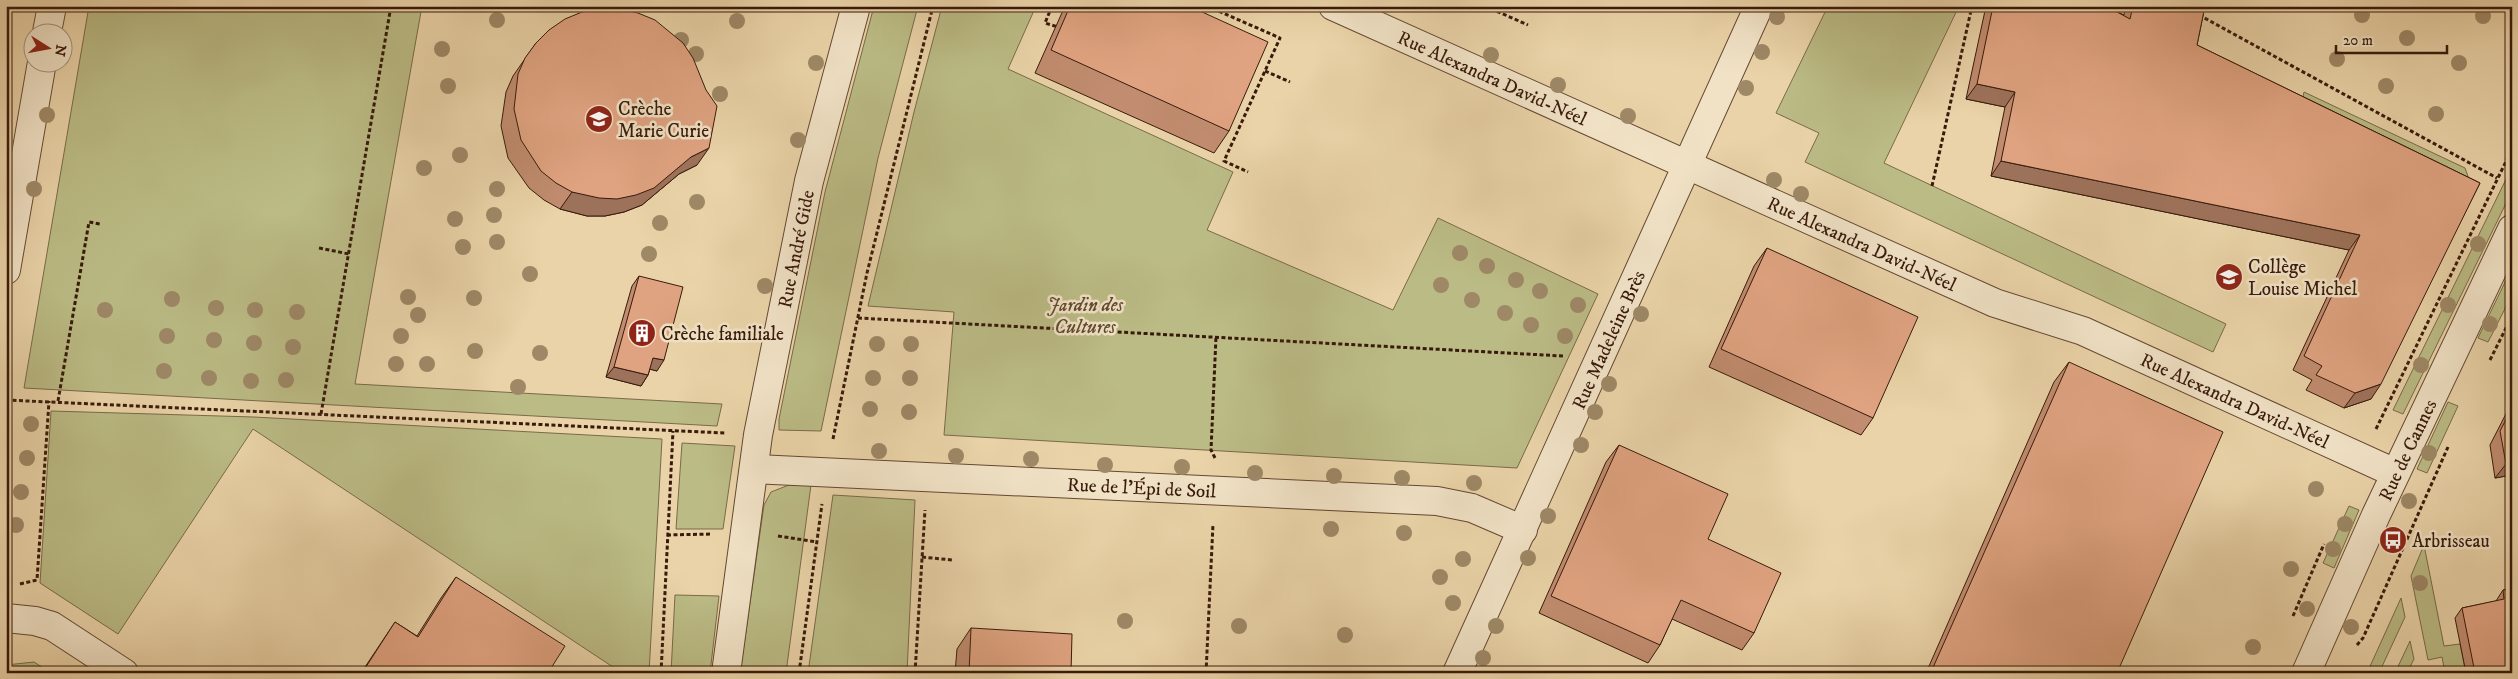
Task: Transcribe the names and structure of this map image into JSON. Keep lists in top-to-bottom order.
{
  "streets": {
    "street": [
      "Rue Alexandra David-Néel",
      "Rue André Gide",
      "Rue Madeleine Brès",
      "Rue de Cannes",
      "Rue de l'Épi de Soil"
    ]
  },
  "crossings": [
    ["Rue Alexandra David-Néel", "Rue Madeleine Brès"],
    ["Rue Alexandra David-Néel", "Rue de Cannes"],
    ["Rue André Gide", "Rue de l'Épi de Soil"],
    ["Rue Madeleine Brès", "Rue de l'Épi de Soil"]
  ],
  "parks": ["Jardin des Cultures"],
  "places": {
    "school or university": ["Crèche Marie Curie", "Collège Louise Michel"],
    "building": ["Crèche familiale"],
    "bus stop": ["Arbrisseau"]
  },
  "scale_bar": "20 m",
  "north": "right"
}
